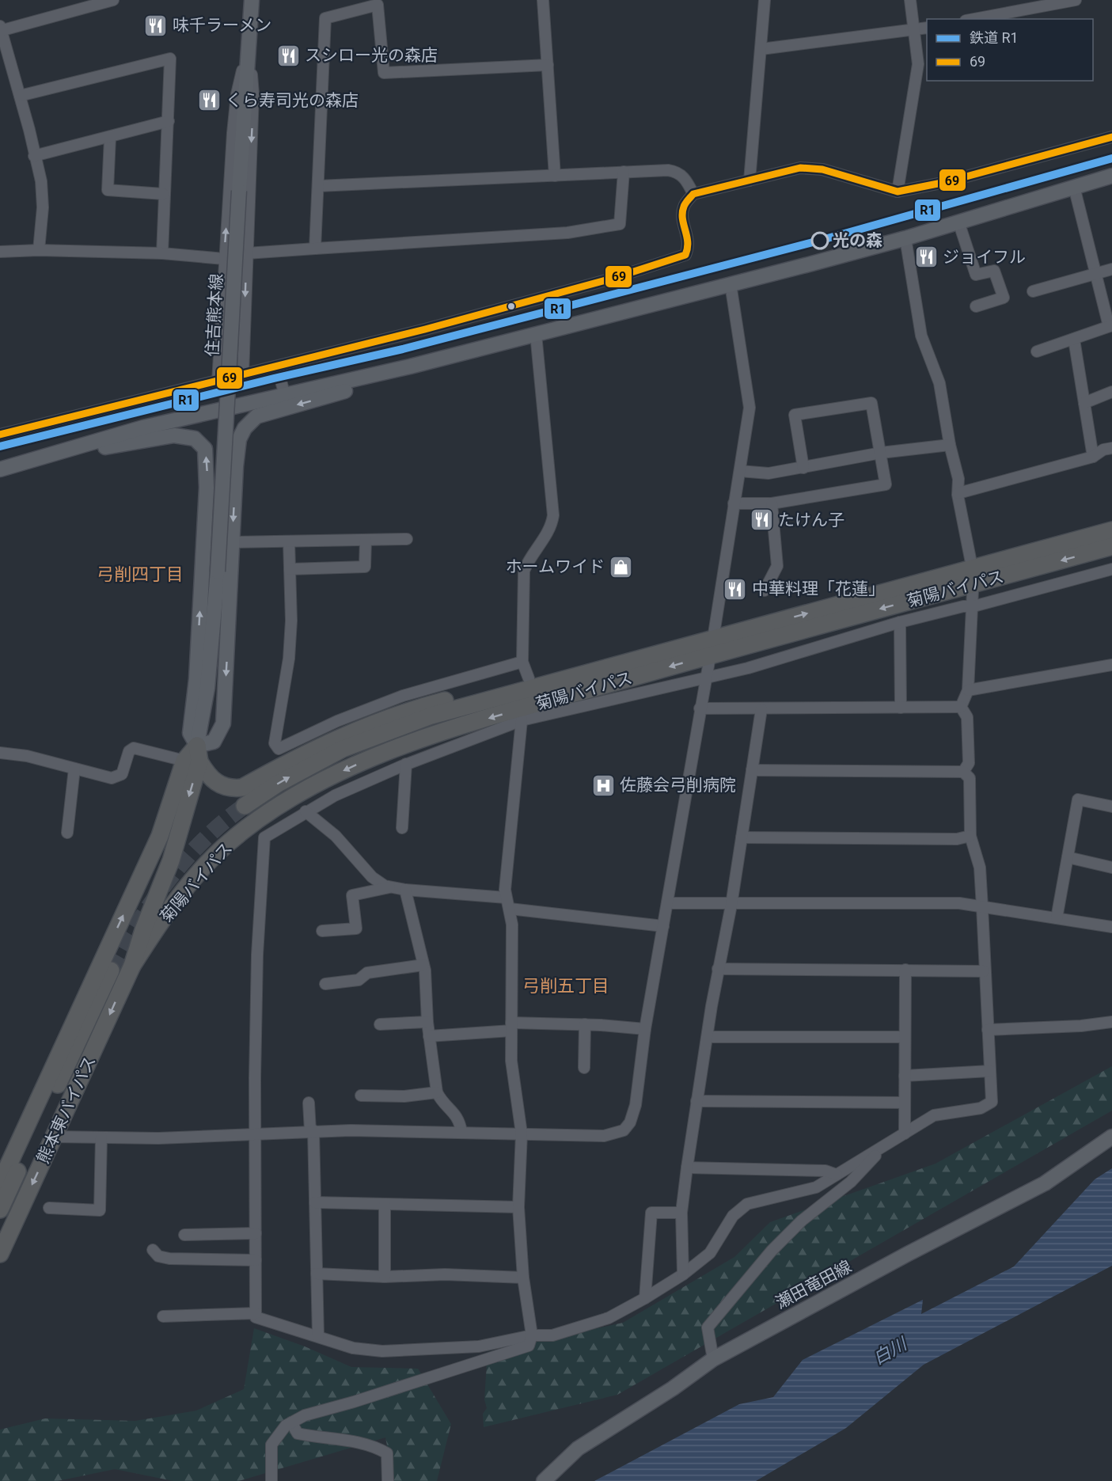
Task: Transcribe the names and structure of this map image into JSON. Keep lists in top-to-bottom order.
{
  "streets": {
    "highway": ["菊陽バイパス", "熊本東バイパス"],
    "main road": ["住吉熊本線", "瀬田竜田線"]
  },
  "crossings": [
    ["菊陽バイパス", "熊本東バイパス"]
  ],
  "districts": ["弓削四丁目", "弓削五丁目"],
  "water": ["白川"],
  "places": {
    "restaurant": [
      "味千ラーメン",
      "スシロー光の森店",
      "くら寿司光の森店",
      "ジョイフル",
      "たけん子",
      "中華料理「花蓮」"
    ],
    "other": ["光の森"],
    "shop": ["ホームワイド"],
    "hospital": ["佐藤会弓削病院"]
  },
  "lines": ["transit line 69", "rail line R1"],
  "legend": ["鉄道 R1", "69"]
}
